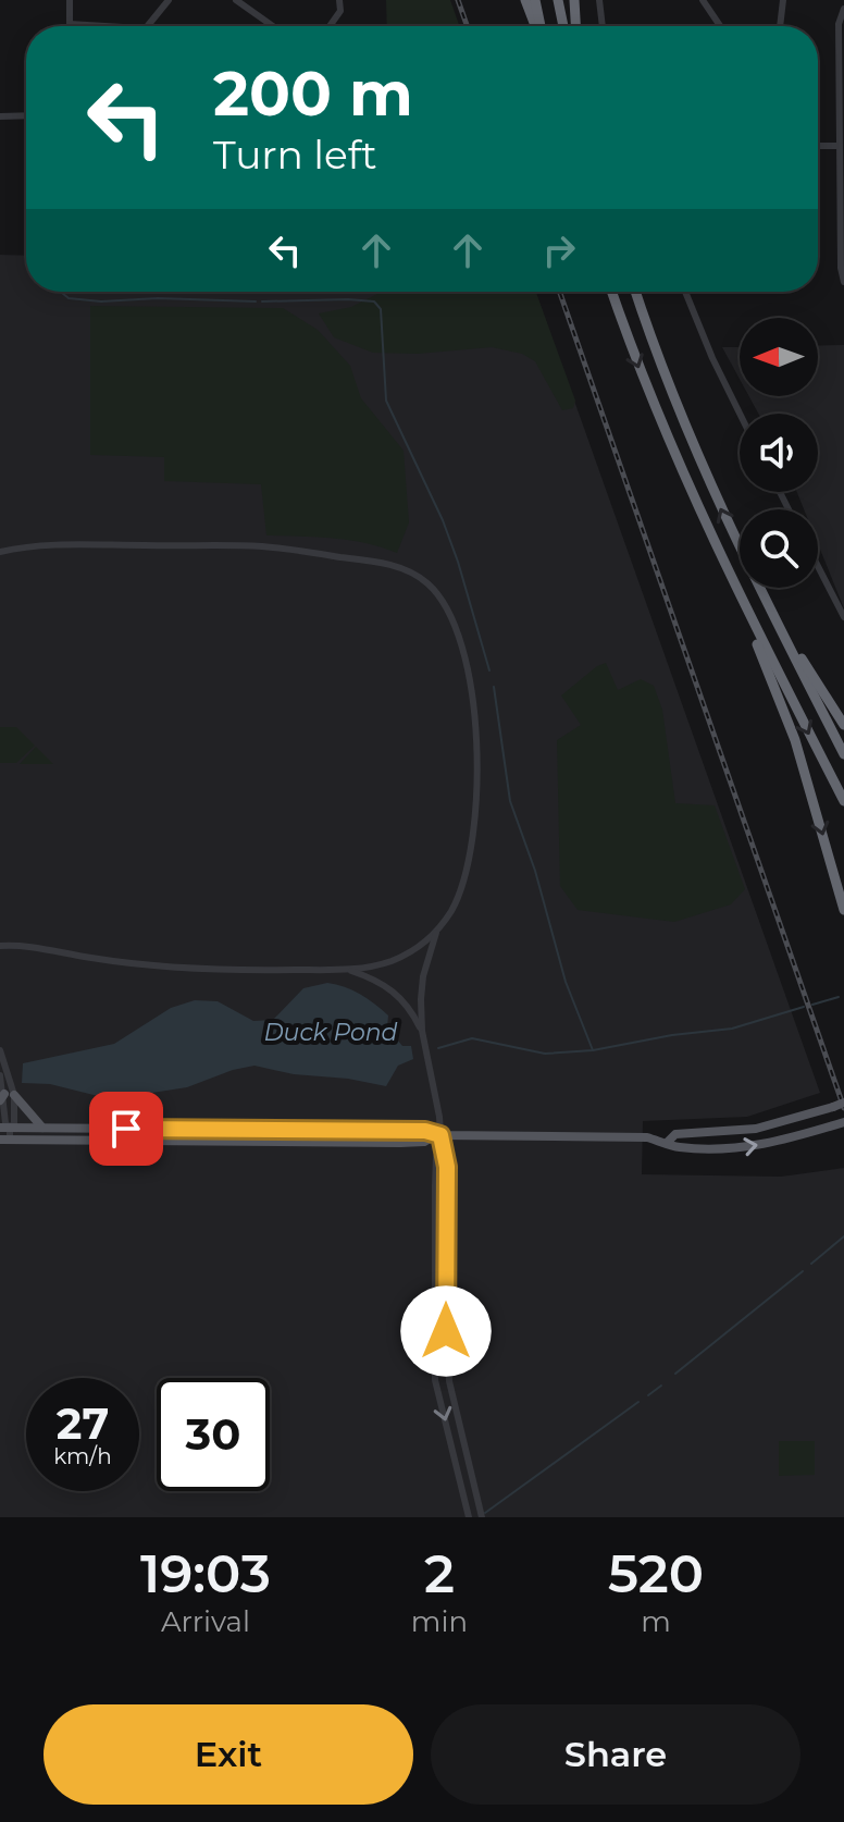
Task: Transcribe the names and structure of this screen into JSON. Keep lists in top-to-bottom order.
{
  "water": ["Duck Pond"],
  "north": "left",
  "page": {
    "turn": ["200 m", "Turn left"],
    "speed": "27 km/h",
    "limit": "30",
    "eta": [
      "19:03",
      "Arrival",
      "2",
      "min",
      "520",
      "m"
    ],
    "buttons": ["Exit", "Share"]
  }
}
